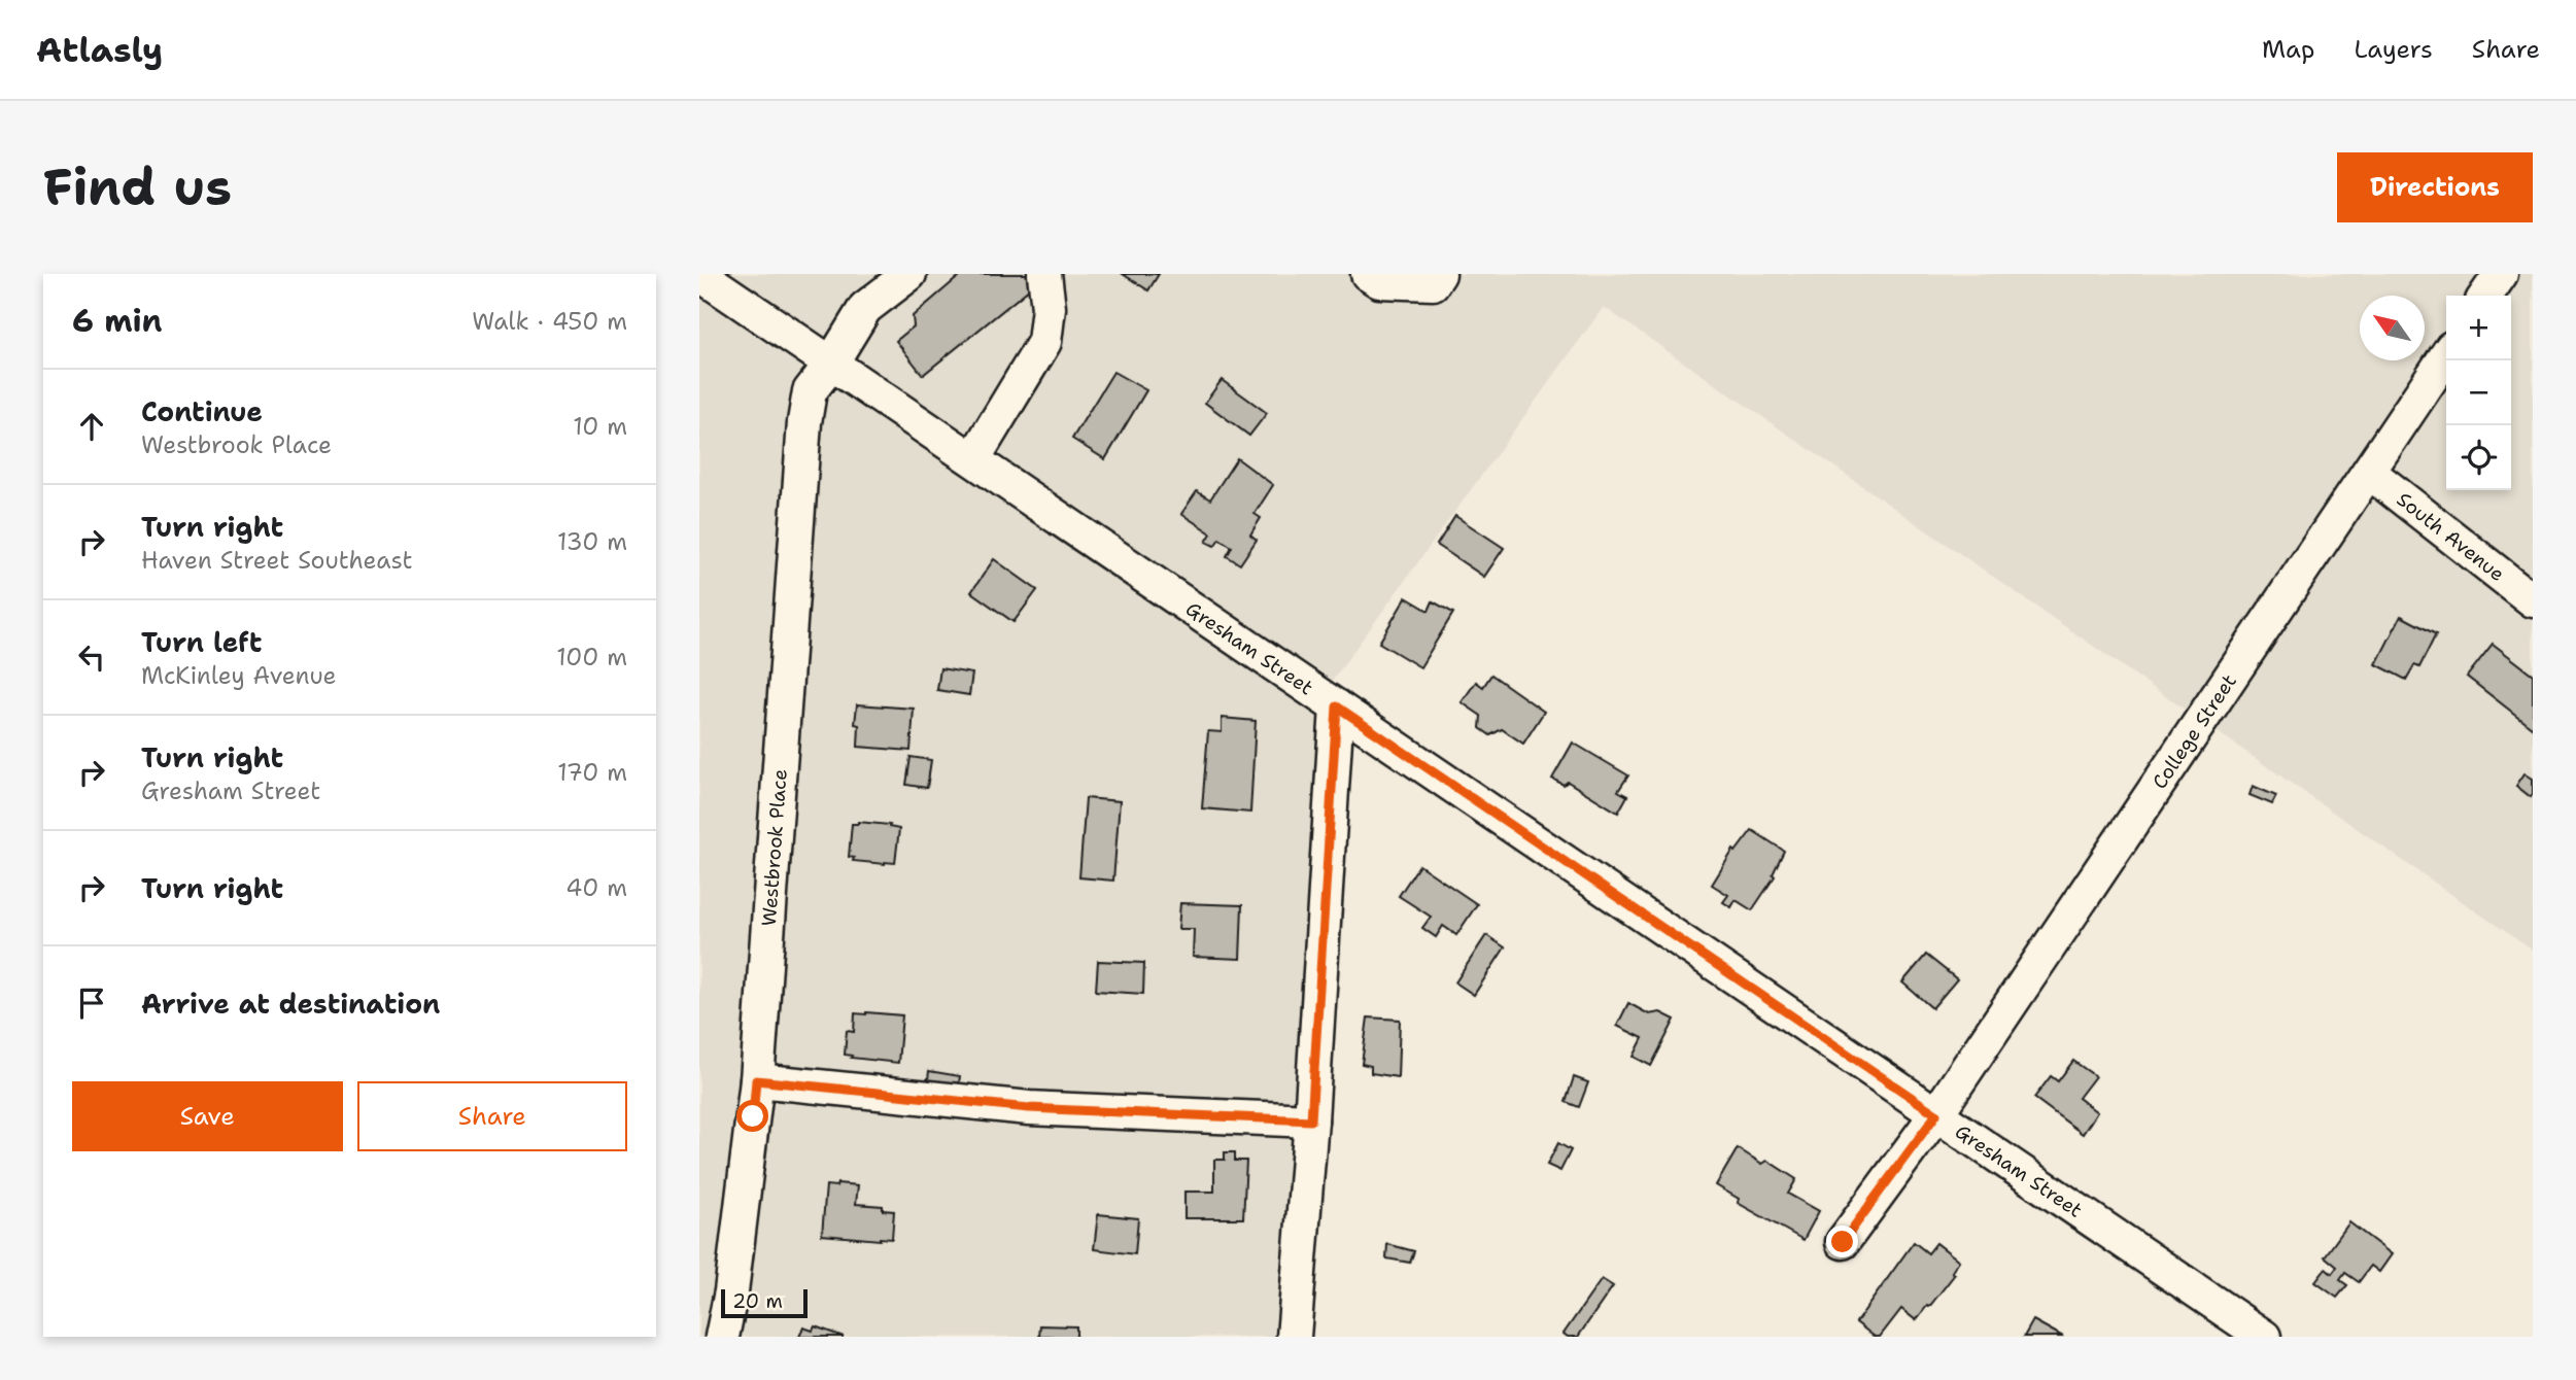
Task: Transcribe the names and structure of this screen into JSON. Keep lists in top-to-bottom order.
{
  "streets": {
    "street": [
      "South Avenue",
      "Gresham Street",
      "College Street",
      "Westbrook Place"
    ]
  },
  "crossings": [
    ["South Avenue", "College Street"],
    ["Gresham Street", "College Street"],
    ["Gresham Street", "Westbrook Place"]
  ],
  "scale_bar": "20 m",
  "north": "top left",
  "page": {
    "header": "Atlasly",
    "nav": ["Map", "Layers", "Share"],
    "buttons": [
      "Directions",
      ["Save", "Share"]
    ],
    "title": "Find us",
    "heading": ["6 min", "Walk · 450 m"],
    "map_buttons": ["+", "−"],
    "list": [
      ["Continue", "Westbrook Place", "10 m"],
      ["Turn right", "Haven Street Southeast", "130 m"],
      ["Turn left", "McKinley Avenue", "100 m"],
      ["Turn right", "Gresham Street", "170 m"],
      ["Turn right", "40 m"],
      "Arrive at destination"
    ],
    "scale": "20 m"
  }
}
